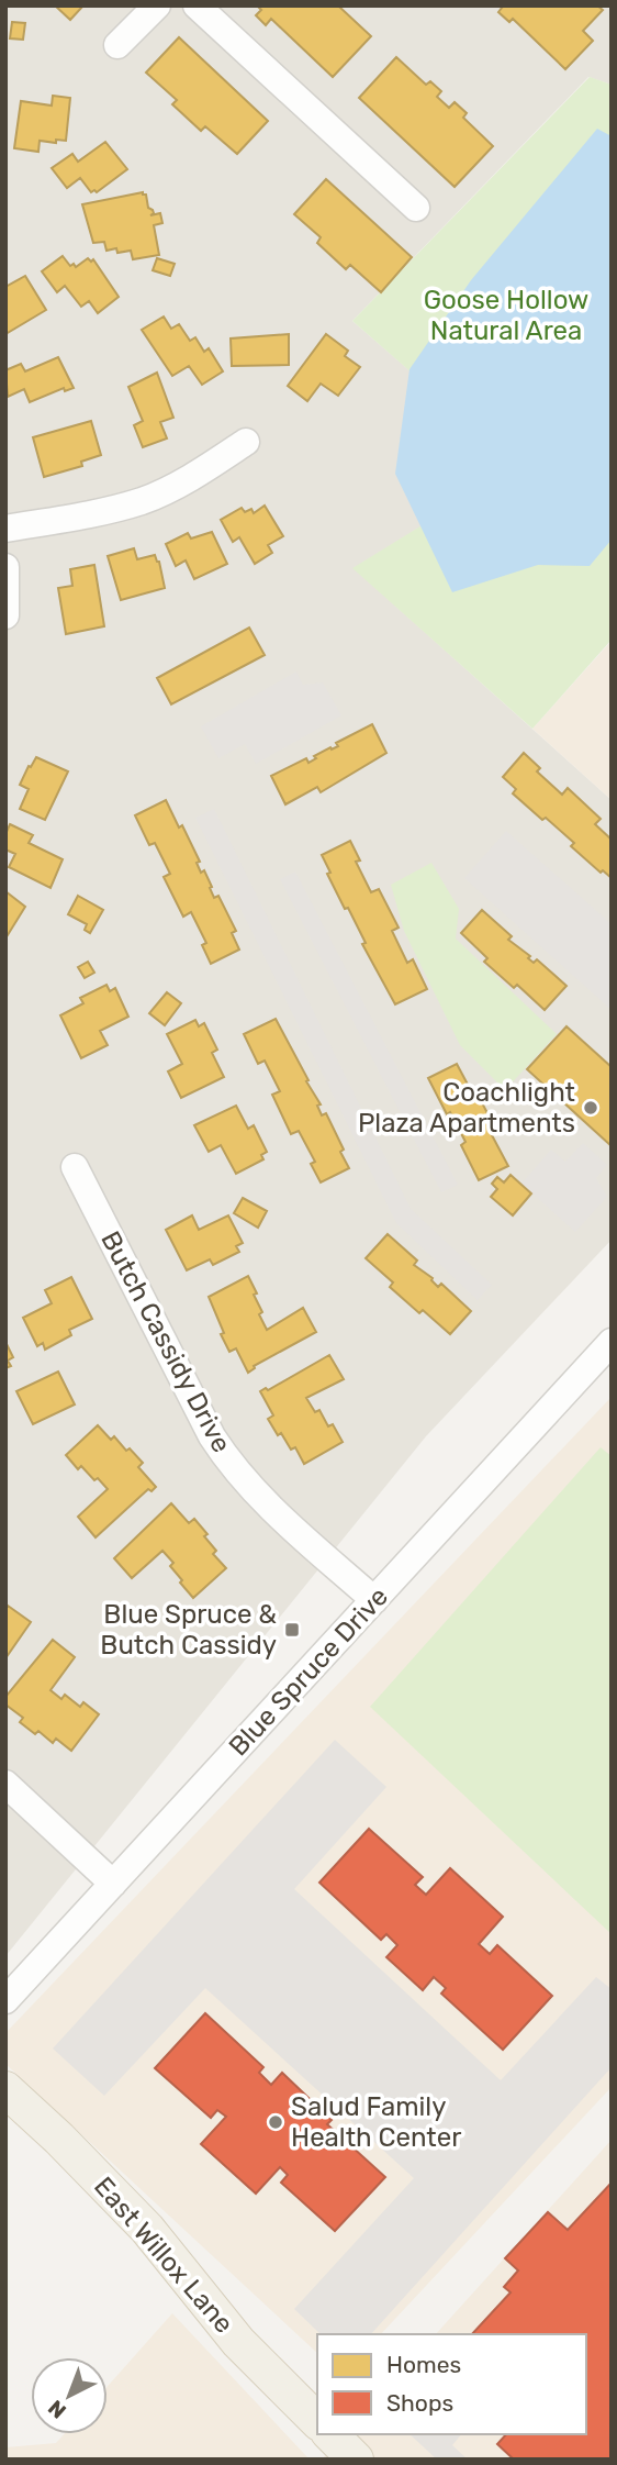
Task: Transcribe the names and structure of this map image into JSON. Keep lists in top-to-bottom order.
{
  "streets": {
    "main road": ["East Willox Lane"],
    "street": ["Butch Cassidy Drive", "Blue Spruce Drive"]
  },
  "crossings": [
    ["Butch Cassidy Drive", "Blue Spruce Drive"]
  ],
  "parks": ["Goose Hollow Natural Area"],
  "places": {
    "other": ["Coachlight Plaza Apartments", "Salud Family Health Center"],
    "transit": ["Blue Spruce & Butch Cassidy"]
  },
  "legend": ["Homes", "Shops"],
  "north": "bottom left"
}
